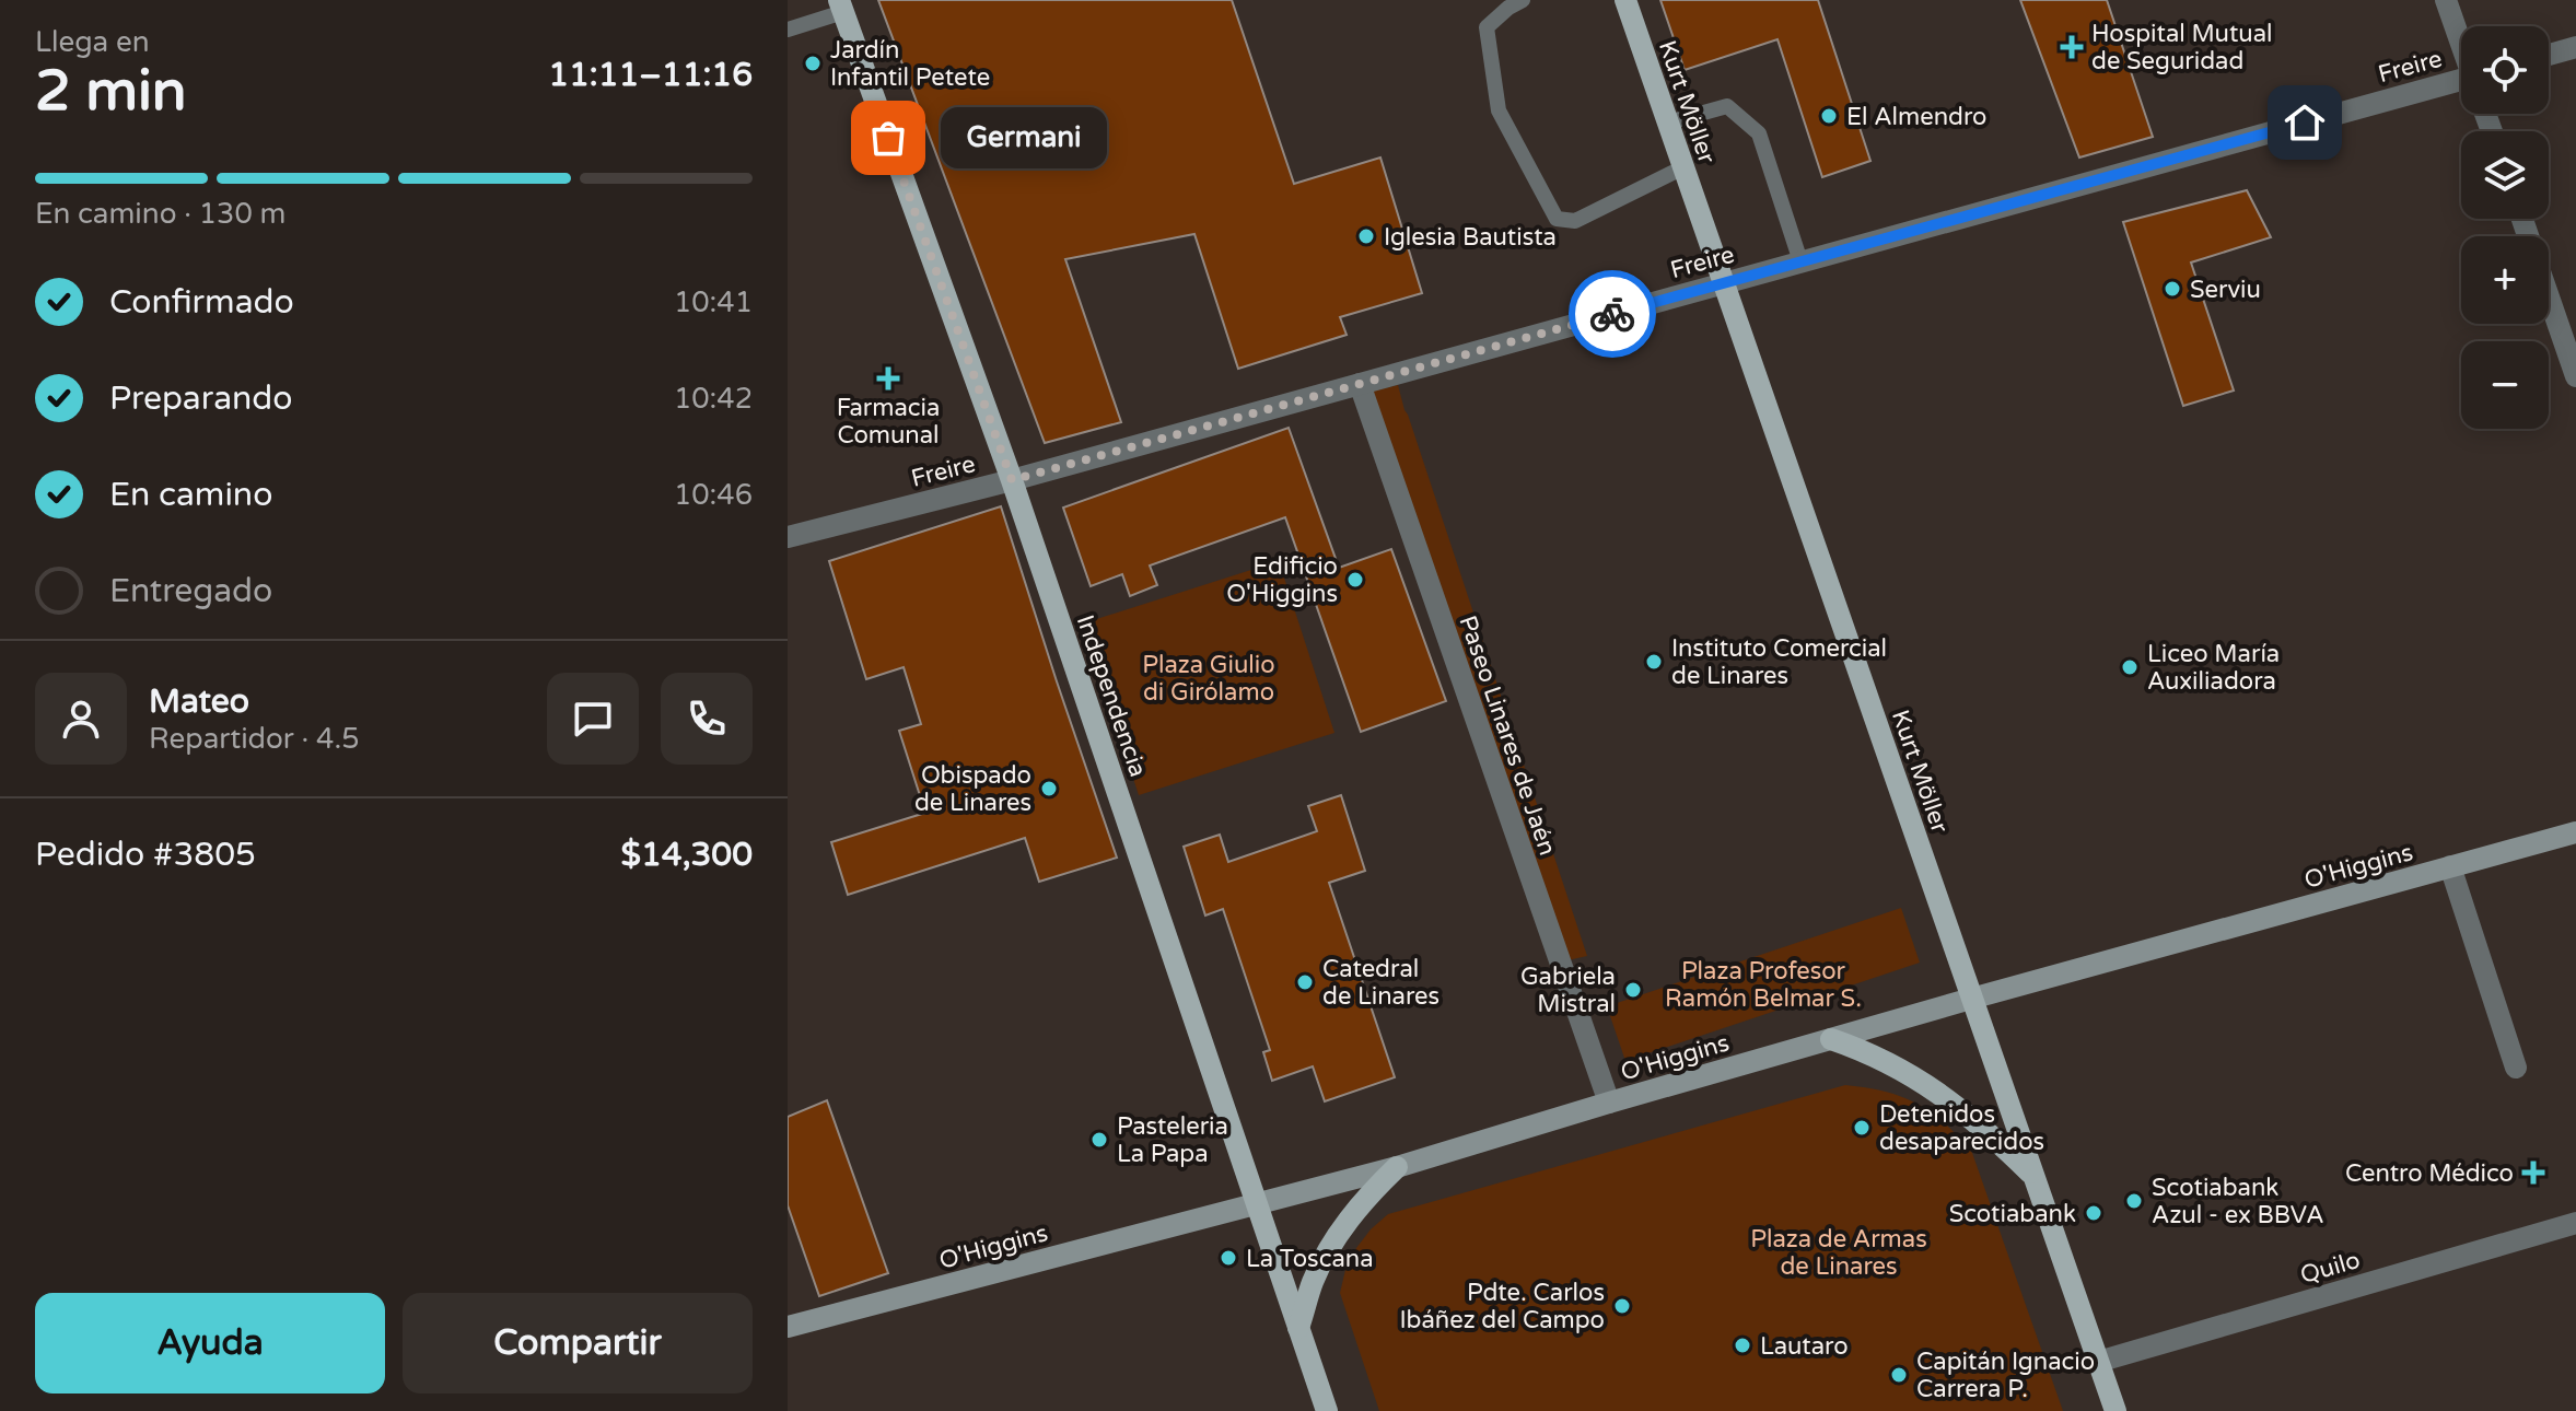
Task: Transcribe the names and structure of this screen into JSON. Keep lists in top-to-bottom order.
{
  "streets": {
    "main road": ["Kurt Möller", "Independencia", "O'Higgins"],
    "street": ["Freire", "Paseo Linares de Jaén", "Quilo"]
  },
  "crossings": [
    ["Freire", "Kurt Möller"],
    ["Freire", "Independencia"],
    ["Freire", "Paseo Linares de Jaén"],
    ["Kurt Möller", "O'Higgins"],
    ["Kurt Möller", "Quilo"],
    ["Independencia", "O'Higgins"],
    ["Paseo Linares de Jaén", "O'Higgins"]
  ],
  "parks": ["Plaza Giulio di Girólamo", "Plaza Profesor Ramón Belmar S.", "Plaza de Armas de Linares"],
  "places": {
    "health": ["Hospital Mutual de Seguridad", "Farmacia Comunal", "Centro Médico"],
    "other": [
      "Jardín Infantil Petete",
      "El Almendro",
      "Germani",
      "Iglesia Bautista",
      "Serviu",
      "Edificio O'Higgins",
      "Instituto Comercial de Linares",
      "Liceo María Auxiliadora",
      "Obispado de Linares",
      "Catedral de Linares",
      "Gabriela Mistral",
      "Detenidos desaparecidos",
      "Pasteleria La Papa",
      "Scotiabank Azul - ex BBVA",
      "Scotiabank",
      "La Toscana",
      "Pdte. Carlos Ibáñez del Campo",
      "Lautaro",
      "Capitán Ignacio Carrera P."
    ]
  },
  "page": {
    "heading": ["2 min", "Llega en", "11:11–11:16"],
    "panel": [
      "Mateo",
      "Repartidor · 4.5",
      "Pedido #3805",
      "$14,300"
    ],
    "map_buttons": ["+", "−"],
    "bubble": "Germani",
    "bar": "En camino · 130 m",
    "list": [
      ["Confirmado", "10:41"],
      ["Preparando", "10:42"],
      ["En camino", "10:46"],
      "Entregado"
    ],
    "buttons": ["Ayuda", "Compartir"]
  }
}
